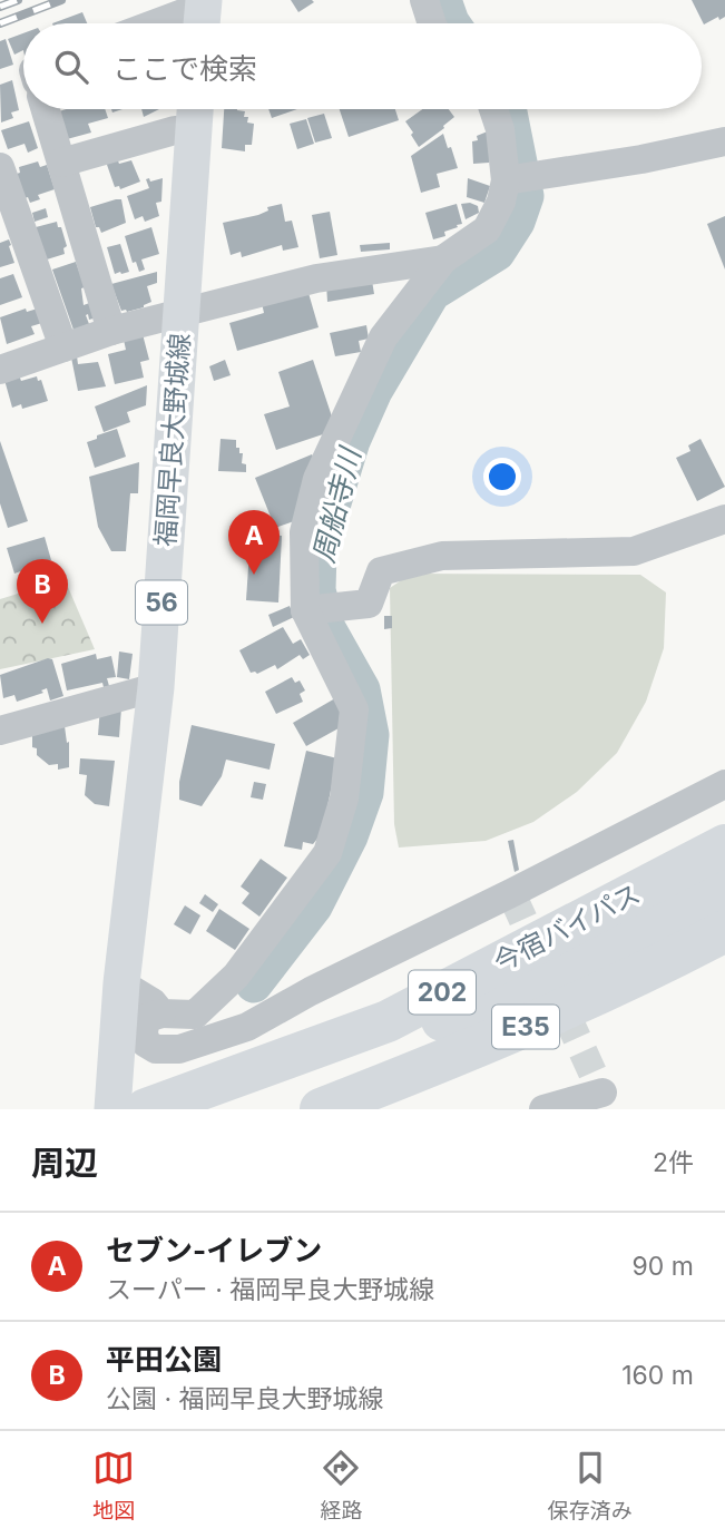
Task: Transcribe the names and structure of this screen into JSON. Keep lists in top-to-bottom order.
{
  "streets": {
    "highway": ["今宿バイパス", "202", "E35"],
    "main road": ["福岡早良大野城線", "56"]
  },
  "water": ["周船寺川"],
  "page": {
    "search": "ここで検索",
    "pins": ["A", "B"],
    "heading": ["周辺", "2件"],
    "list": [
      {
        "mark": "A",
        "name": "セブン-イレブン",
        "note": "スーパー · 福岡早良大野城線",
        "value": "90 m"
      },
      {
        "mark": "B",
        "name": "平田公園",
        "note": "公園 · 福岡早良大野城線",
        "value": "160 m"
      }
    ],
    "nav": ["地図", "経路", "保存済み"]
  }
}
